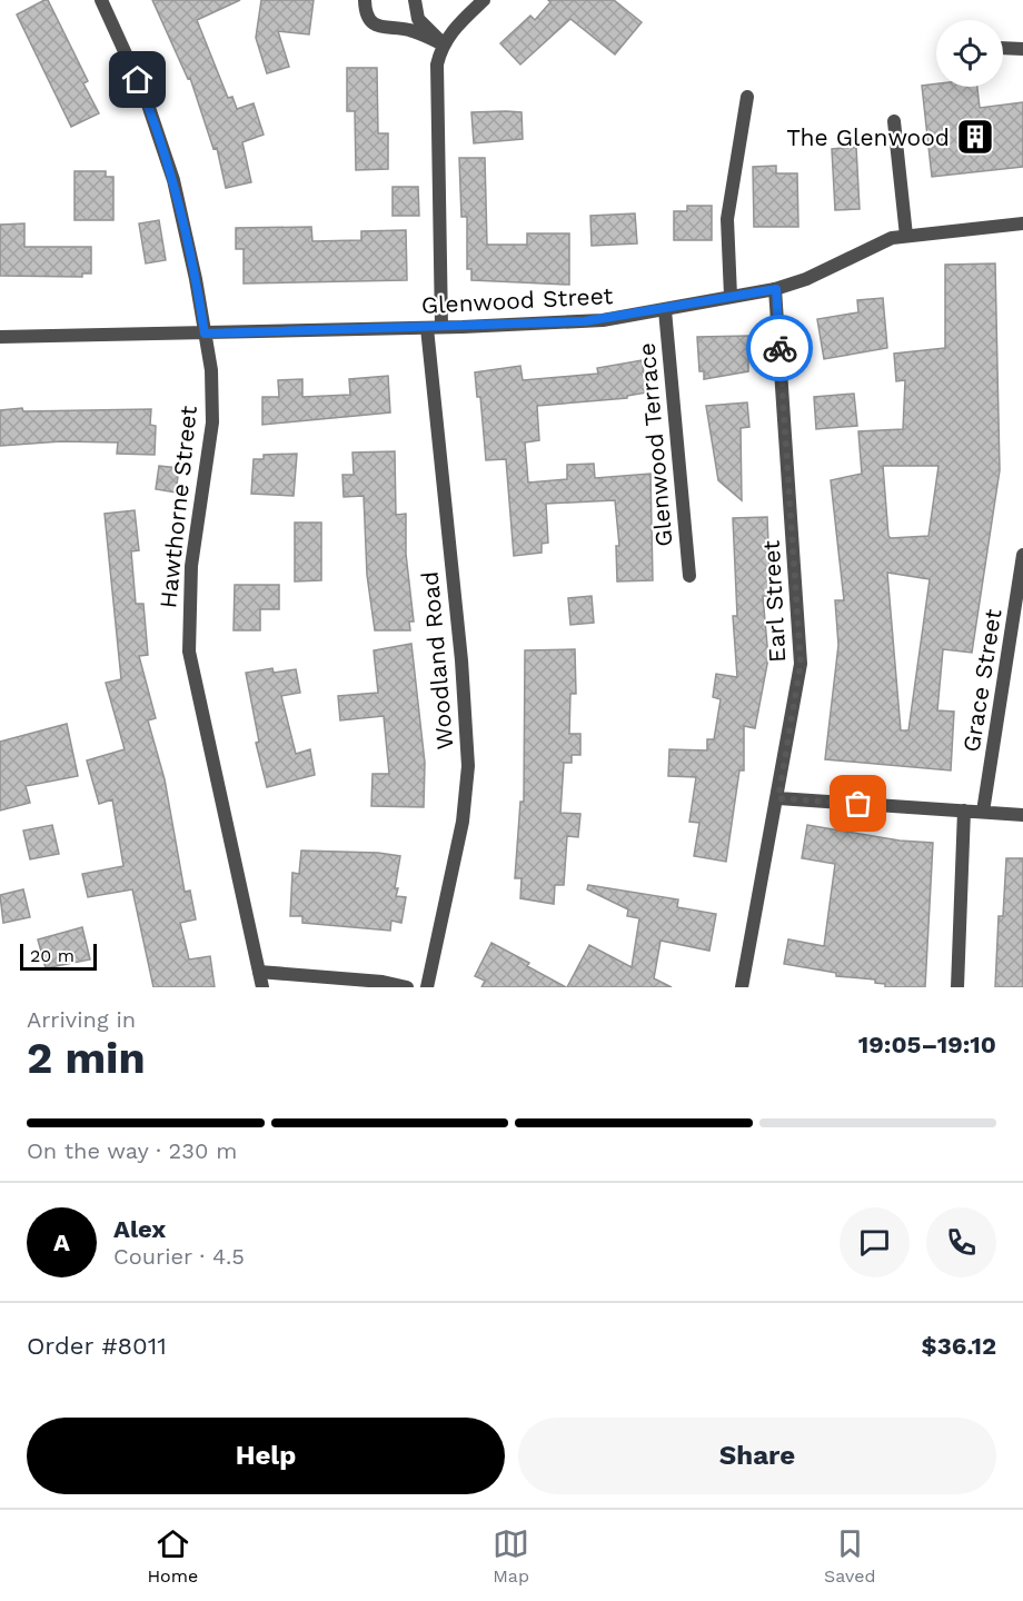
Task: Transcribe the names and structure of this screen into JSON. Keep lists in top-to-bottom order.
{
  "streets": {
    "street": [
      "Glenwood Street",
      "Glenwood Terrace",
      "Hawthorne Street",
      "Earl Street",
      "Woodland Road",
      "Grace Street"
    ]
  },
  "crossings": [
    ["Glenwood Street", "Glenwood Terrace"],
    ["Glenwood Street", "Hawthorne Street"],
    ["Glenwood Street", "Earl Street"],
    ["Glenwood Street", "Woodland Road"]
  ],
  "places": {
    "building": ["The Glenwood"]
  },
  "scale_bar": "20 m",
  "page": {
    "scale": "20 m",
    "heading": ["2 min", "Arriving in", "19:05–19:10"],
    "panel": [
      "Alex",
      "Courier · 4.5",
      "Order #8011",
      "$36.12"
    ],
    "bar": "On the way · 230 m",
    "round": "A",
    "buttons": ["Help", "Share"],
    "tabs": ["Home", "Map", "Saved"]
  }
}
